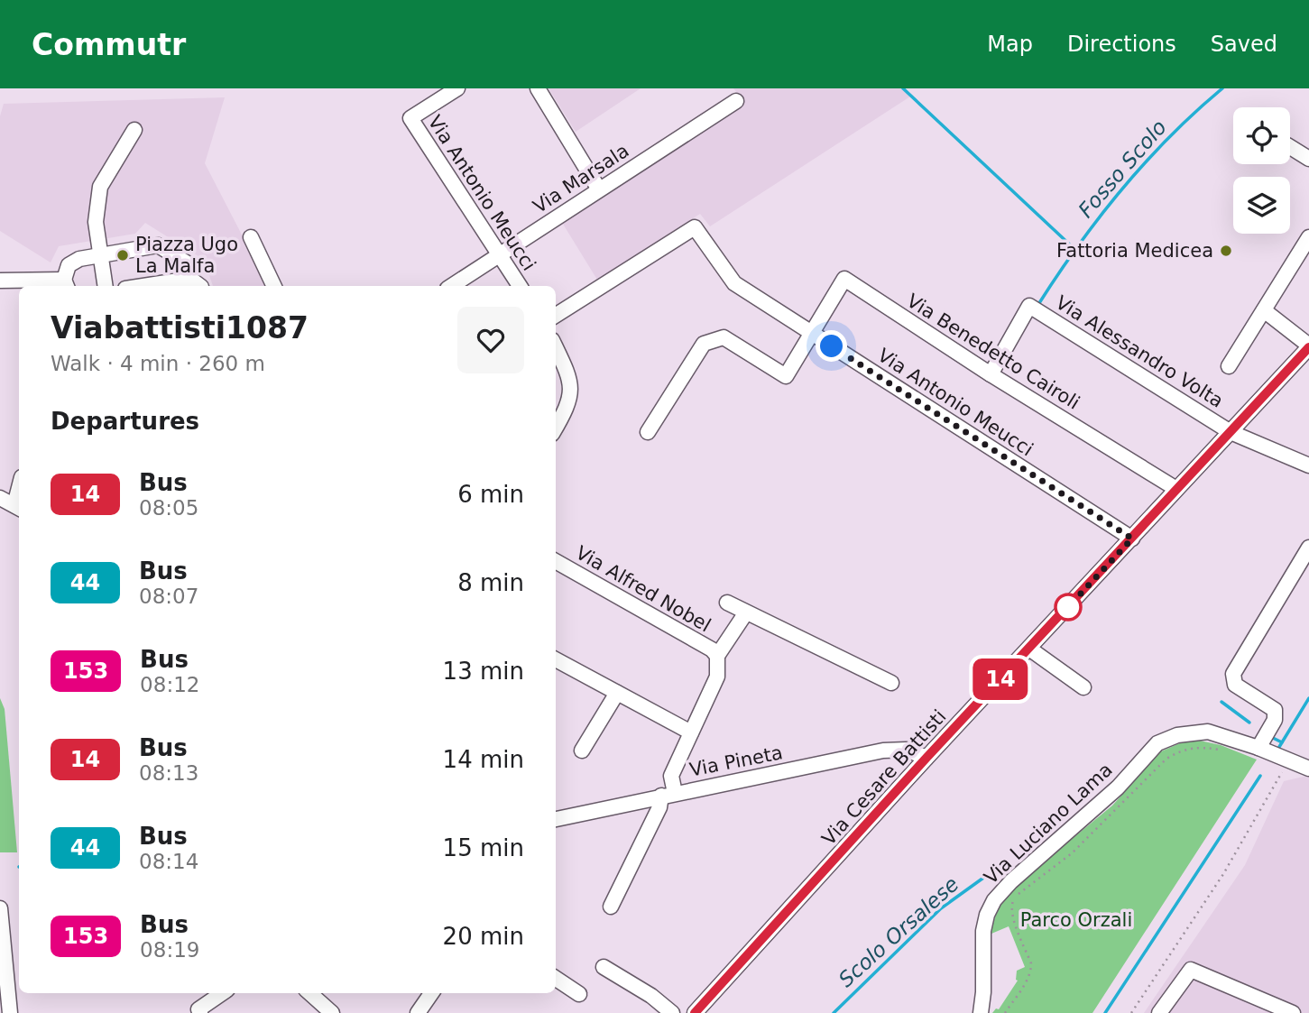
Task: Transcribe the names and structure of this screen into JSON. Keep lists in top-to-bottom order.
{
  "streets": {
    "street": [
      "Via Marsala",
      "Via Antonio Meucci",
      "Via Benedetto Cairoli",
      "Via Alessandro Volta",
      "Via Alfred Nobel",
      "Via Pineta",
      "Via Cesare Battisti",
      "Via Luciano Lama"
    ]
  },
  "crossings": [
    ["Via Marsala", "Via Antonio Meucci"],
    ["Via Antonio Meucci", "Via Benedetto Cairoli"],
    ["Via Antonio Meucci", "Via Cesare Battisti"],
    ["Via Benedetto Cairoli", "Via Alessandro Volta"],
    ["Via Benedetto Cairoli", "Via Cesare Battisti"],
    ["Via Alessandro Volta", "Via Cesare Battisti"],
    ["Via Alfred Nobel", "Via Pineta"],
    ["Via Pineta", "Via Cesare Battisti"]
  ],
  "water": ["Fosso Scolo", "Scolo Orsalese"],
  "parks": ["Parco Orzali"],
  "places": ["Fattoria Medicea", "Piazza Ugo La Malfa"],
  "lines": ["bus line 14"],
  "page": {
    "header": "Commutr",
    "nav": ["Map", "Directions", "Saved"],
    "on_map": "14",
    "heading": [
      ["Viabattisti1087", "Walk · 4 min · 260 m"],
      "Departures"
    ],
    "list": [
      {
        "mark": "14",
        "name": "Bus",
        "note": "08:05",
        "value": "6 min"
      },
      {
        "mark": "44",
        "name": "Bus",
        "note": "08:07",
        "value": "8 min"
      },
      {
        "mark": "153",
        "name": "Bus",
        "note": "08:12",
        "value": "13 min"
      },
      {
        "mark": "14",
        "name": "Bus",
        "note": "08:13",
        "value": "14 min"
      },
      {
        "mark": "44",
        "name": "Bus",
        "note": "08:14",
        "value": "15 min"
      },
      {
        "mark": "153",
        "name": "Bus",
        "note": "08:19",
        "value": "20 min"
      }
    ]
  }
}
